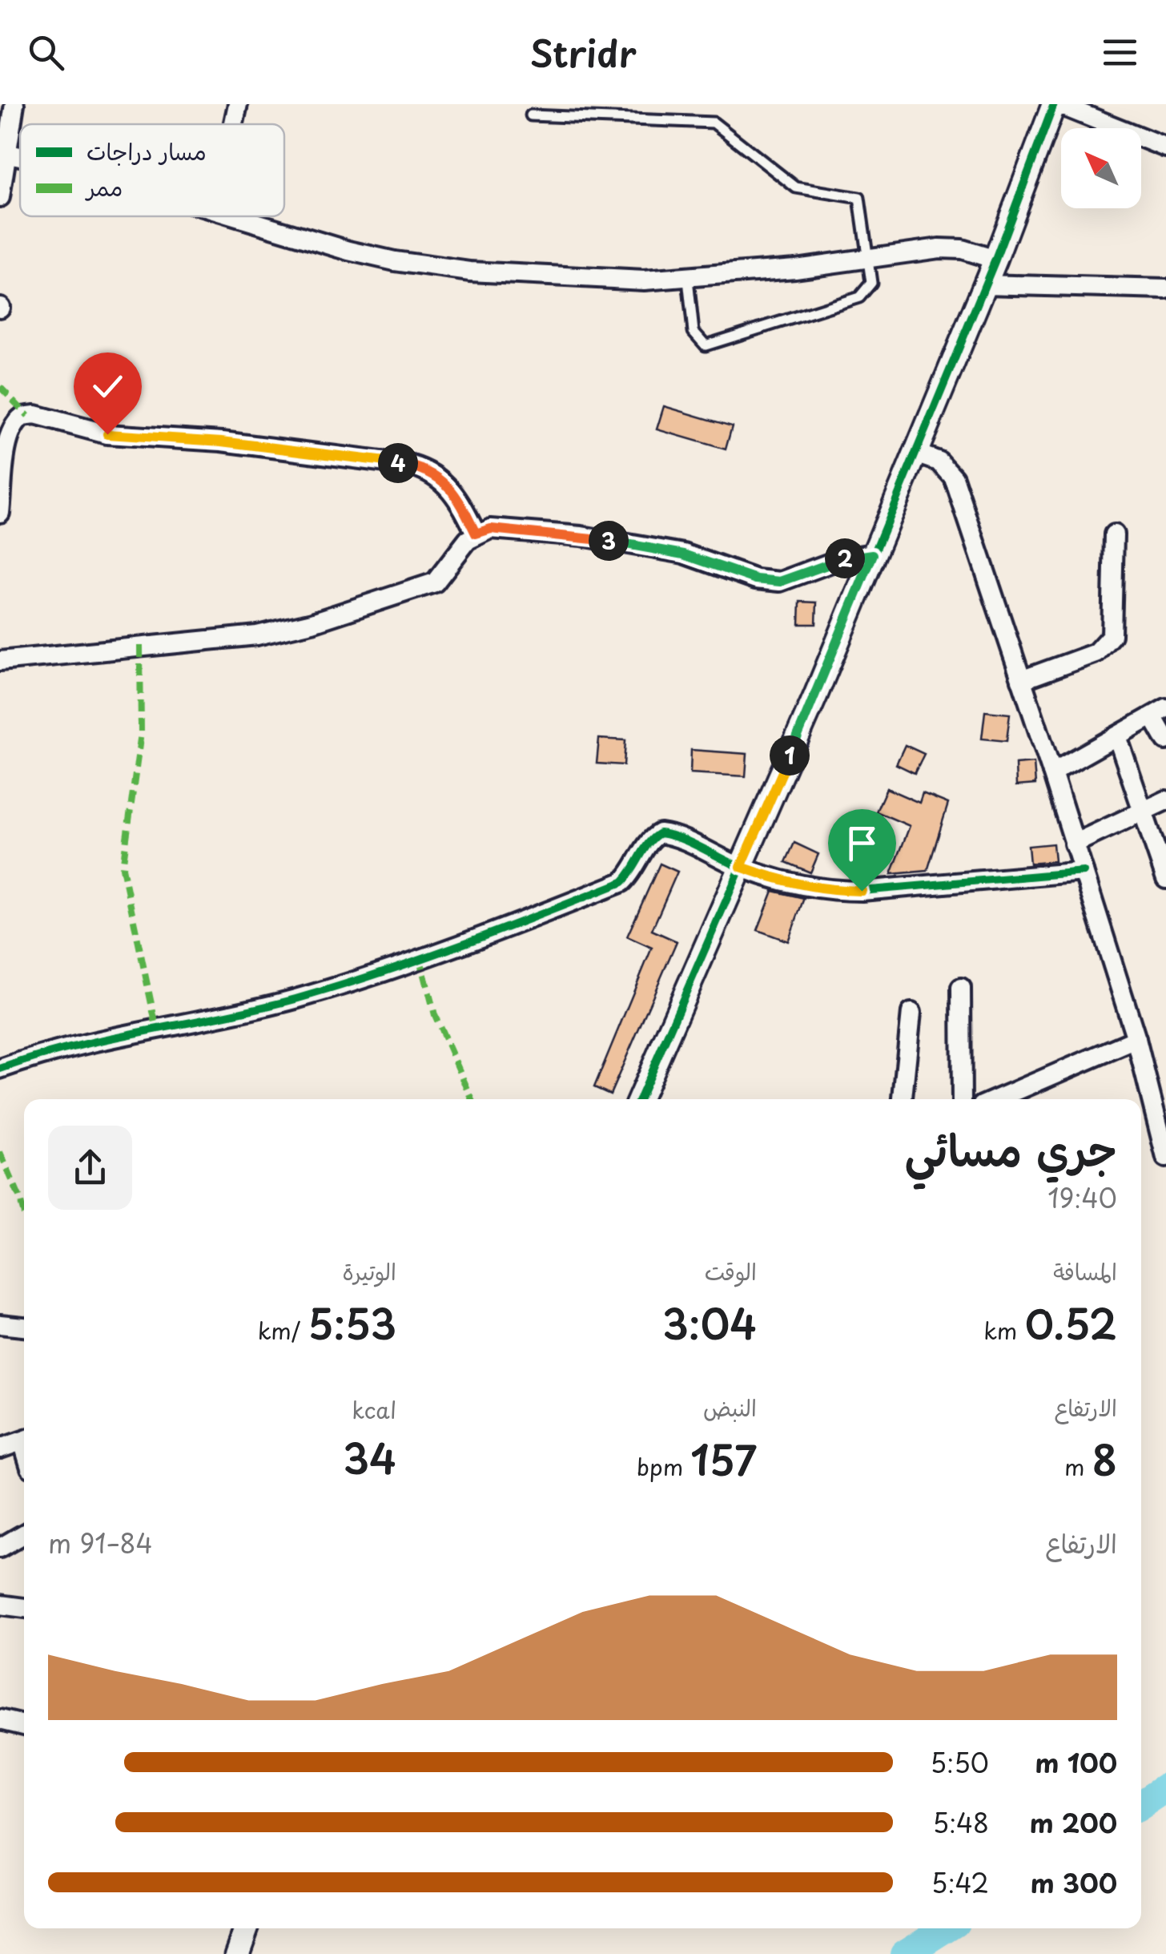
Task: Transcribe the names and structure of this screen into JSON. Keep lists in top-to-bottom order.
{
  "legend": ["مسار دراجات", "ممر"],
  "north": "top left",
  "page": {
    "header": "Stridr",
    "pins": [
      "4",
      "3",
      "2",
      "1"
    ],
    "heading": ["جري مسائي", "19:40"],
    "stats": [
      ["المسافة", "0.52 km"],
      ["الوقت", "3:04"],
      ["الوتيرة", "5:53 /km"],
      ["الارتفاع", "8 m"],
      ["النبض", "157 bpm"],
      ["kcal", "34"]
    ],
    "chart": ["الارتفاع", "84–91 m"],
    "list": [
      {
        "name": "100 m",
        "note": "5:50"
      },
      {
        "name": "200 m",
        "note": "5:48"
      },
      {
        "name": "300 m",
        "note": "5:42"
      }
    ]
  }
}
